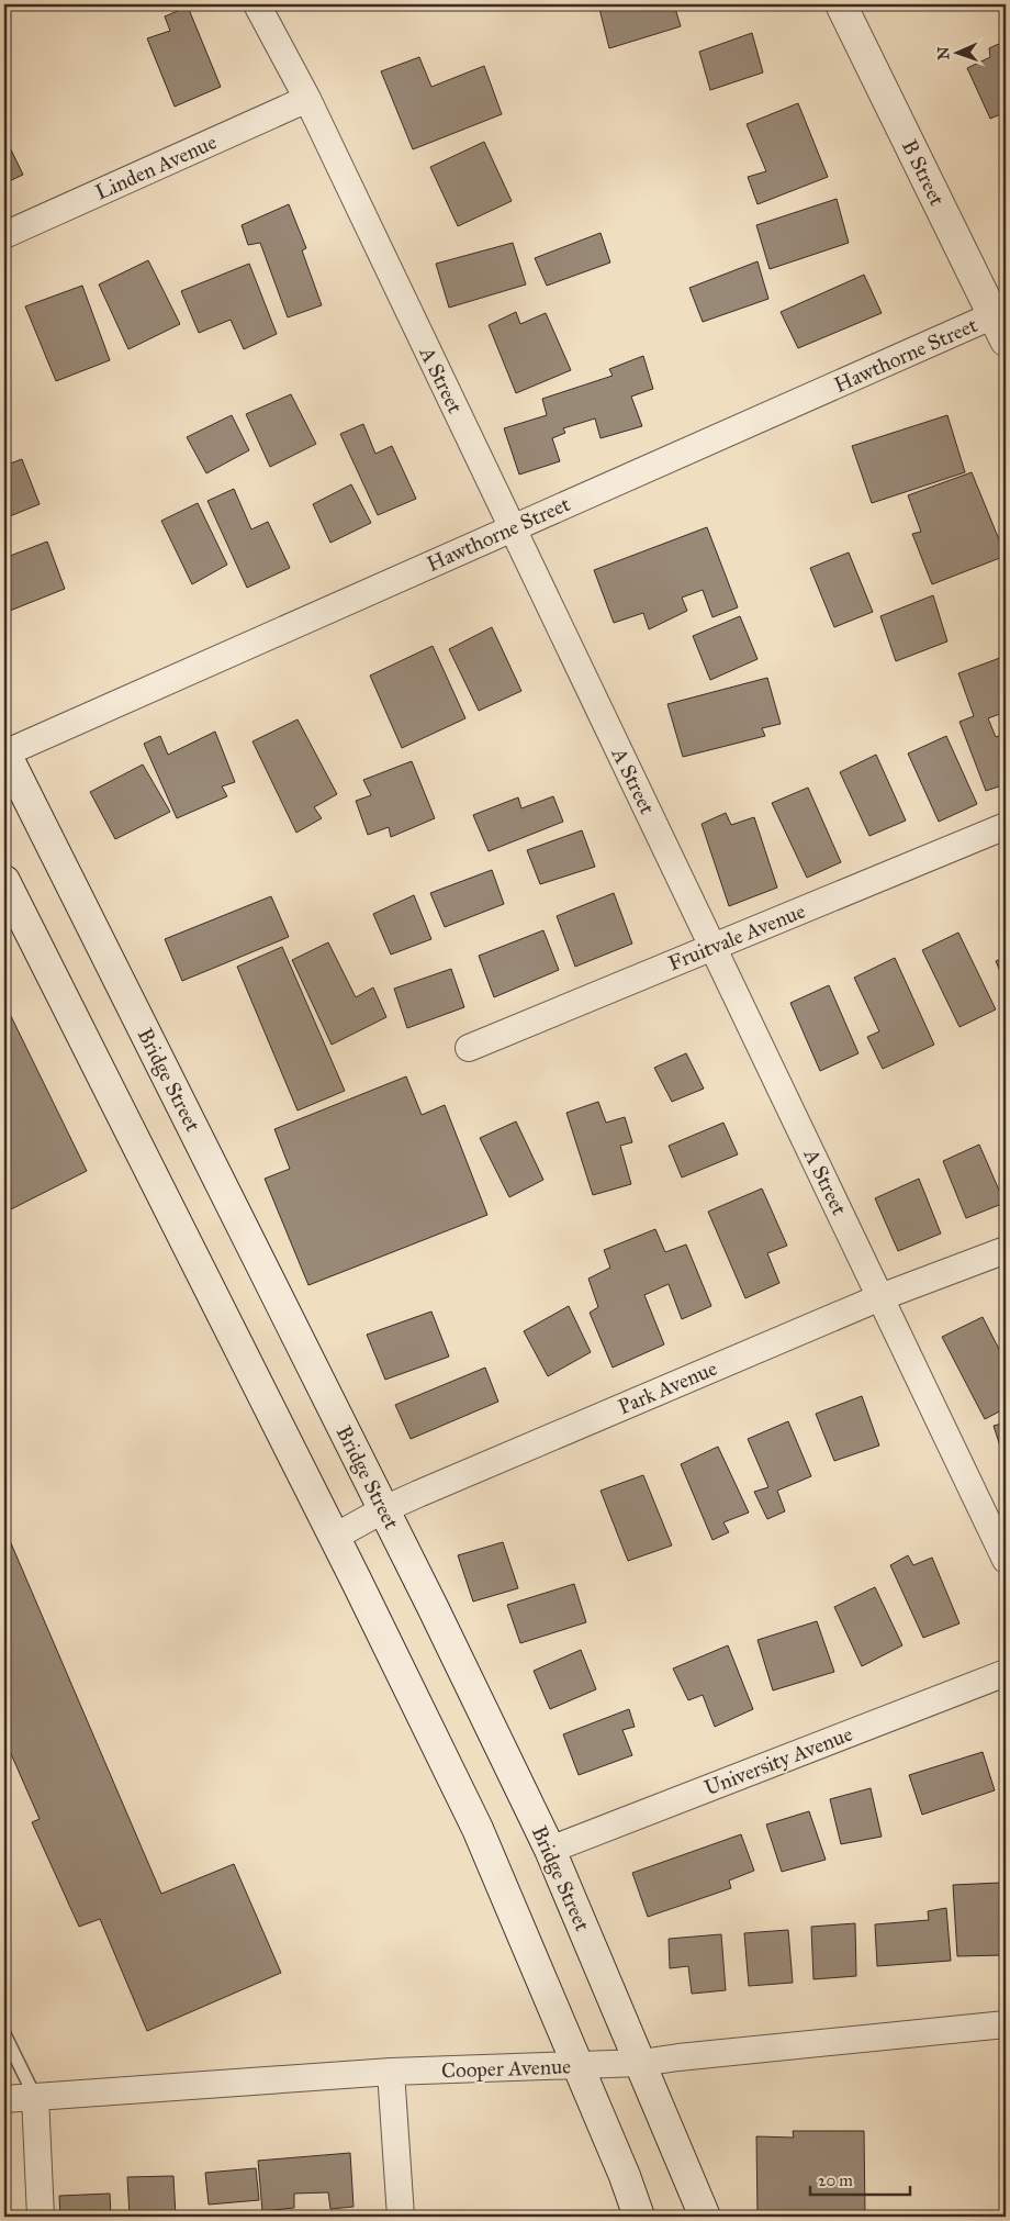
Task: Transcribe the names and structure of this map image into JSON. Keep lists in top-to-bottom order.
{
  "streets": {
    "main road": ["B Street", "Bridge Street"],
    "street": [
      "Linden Avenue",
      "Hawthorne Street",
      "A Street",
      "Fruitvale Avenue",
      "Park Avenue",
      "University Avenue",
      "Cooper Avenue"
    ]
  },
  "crossings": [
    ["Linden Avenue", "A Street"],
    ["B Street", "Hawthorne Street"],
    ["Hawthorne Street", "A Street"],
    ["Hawthorne Street", "Bridge Street"],
    ["A Street", "Fruitvale Avenue"],
    ["A Street", "Park Avenue"],
    ["Bridge Street", "Park Avenue"],
    ["Bridge Street", "University Avenue"],
    ["Bridge Street", "Cooper Avenue"]
  ],
  "scale_bar": "20 m",
  "north": "left"
}
